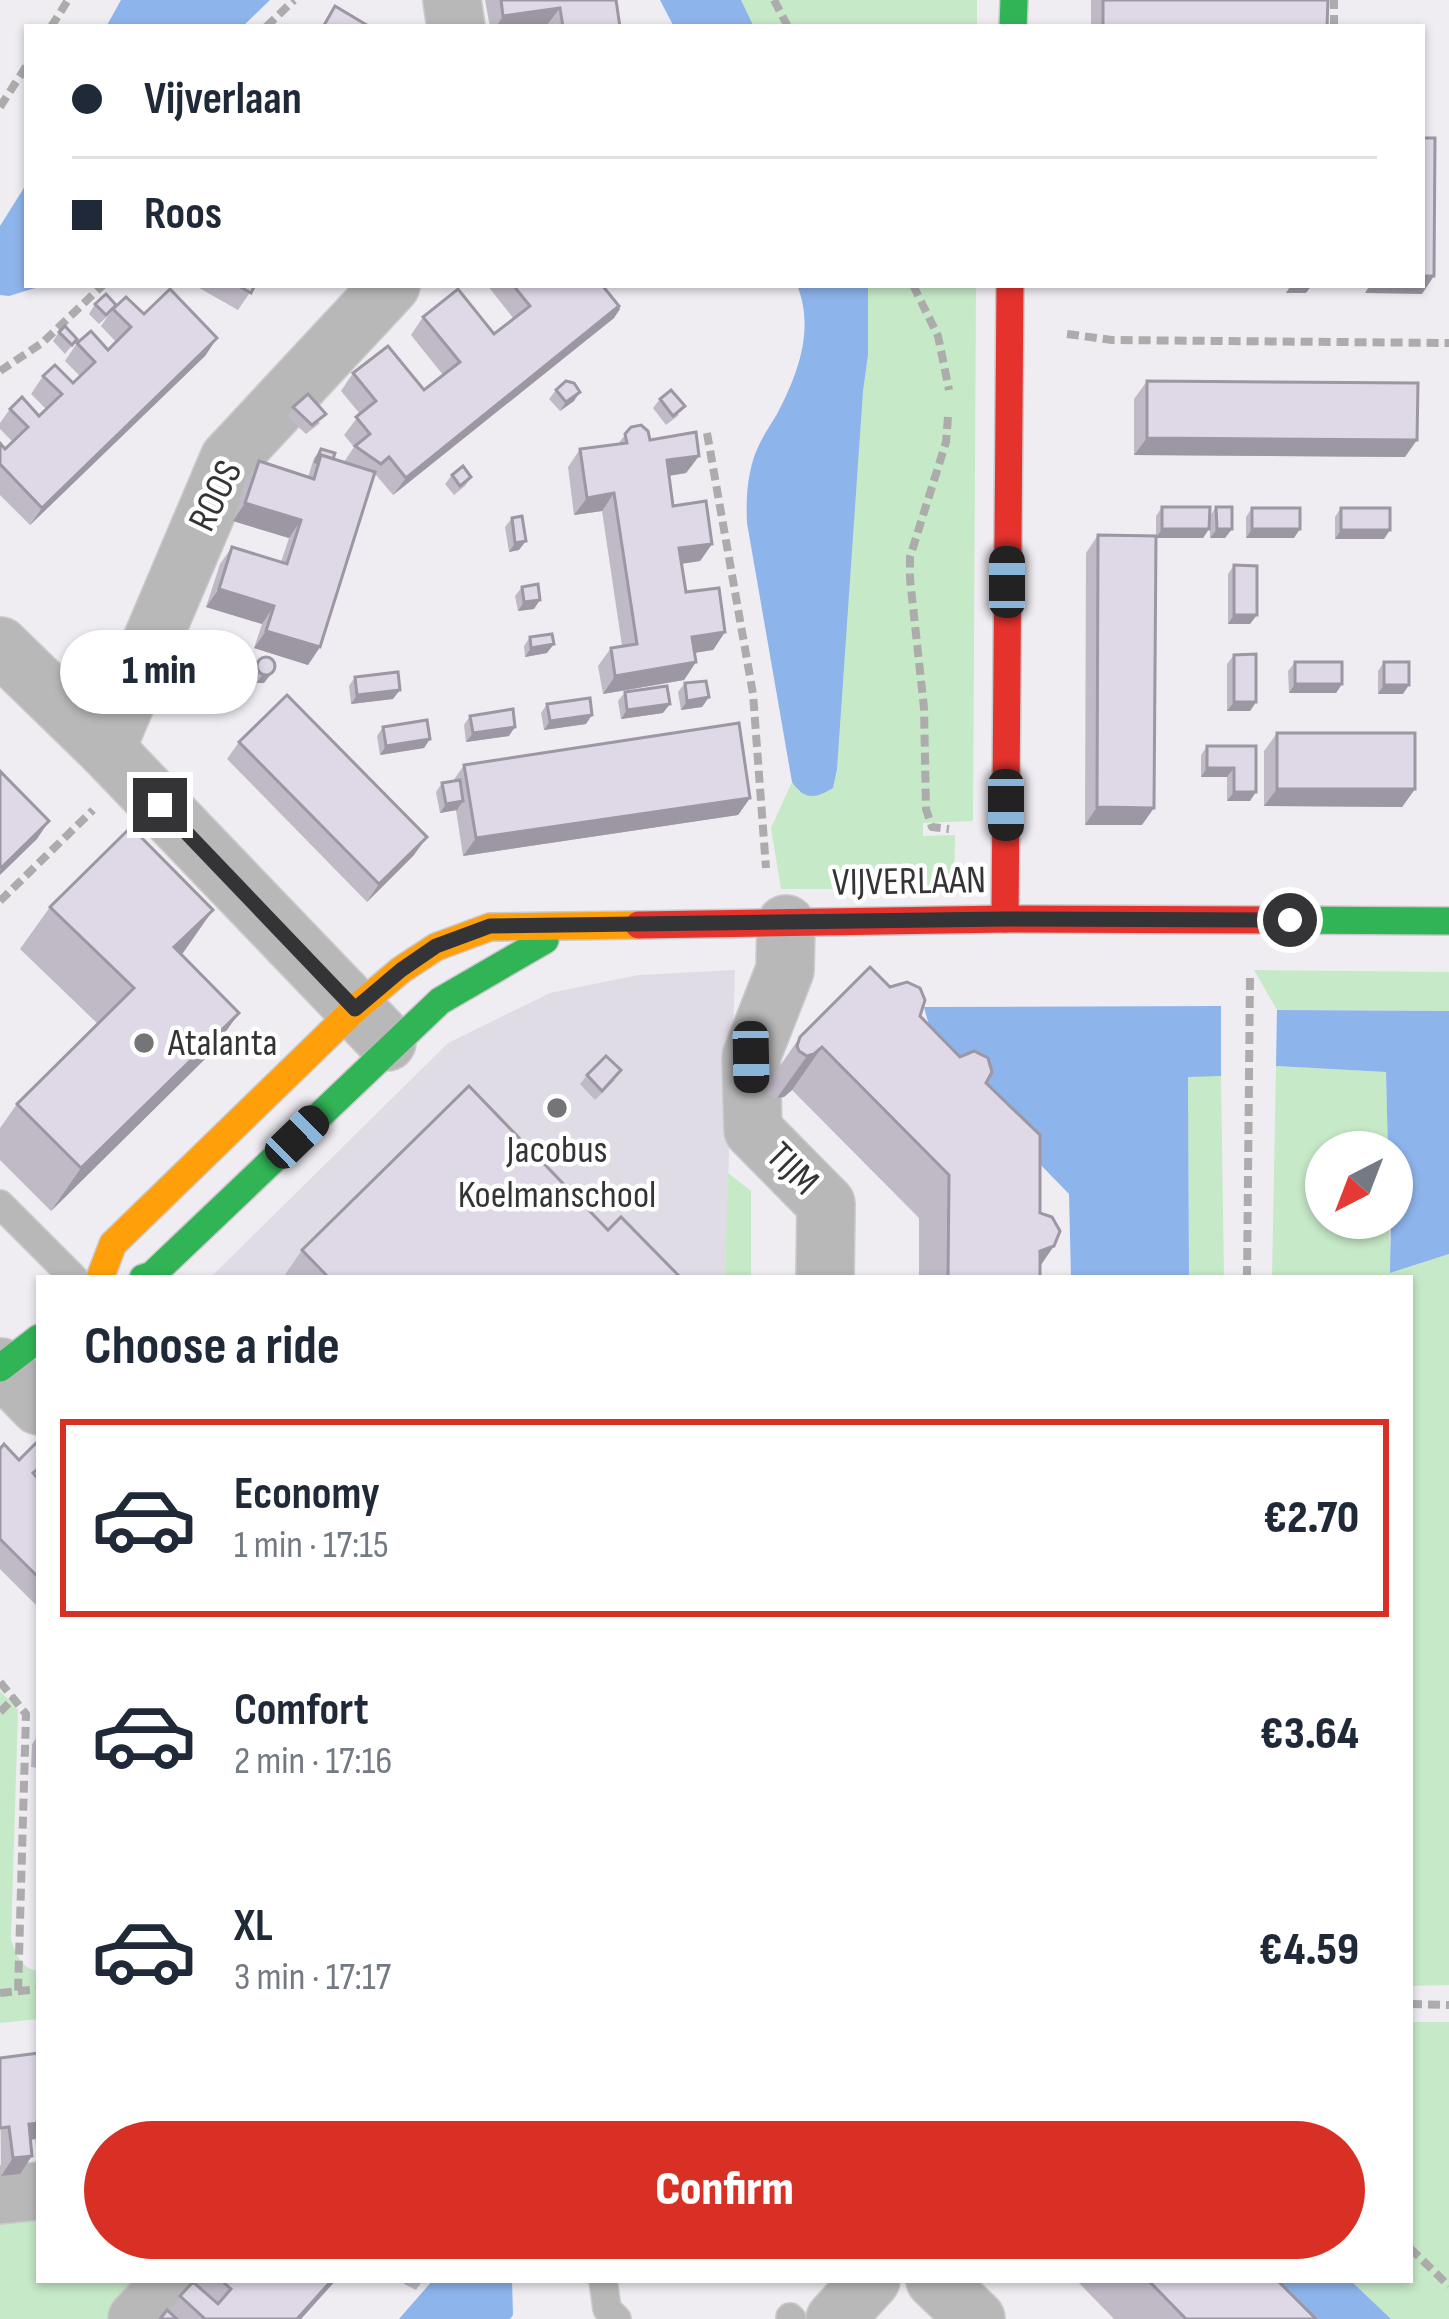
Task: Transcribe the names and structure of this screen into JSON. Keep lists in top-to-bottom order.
{
  "streets": {
    "street": ["ROOS", "VIJVERLAAN", "TIJM"]
  },
  "crossings": [
    ["VIJVERLAAN", "TIJM"]
  ],
  "places": ["Atalanta", "Jacobus Koelmanschool"],
  "north": "bottom left",
  "page": {
    "banner": ["Vijverlaan", "Roos"],
    "bubble": "1 min",
    "heading": "Choose a ride",
    "list": [
      {
        "name": "Economy",
        "note": "1 min · 17:15",
        "value": "€2.70"
      },
      {
        "name": "Comfort",
        "note": "2 min · 17:16",
        "value": "€3.64"
      },
      {
        "name": "XL",
        "note": "3 min · 17:17",
        "value": "€4.59"
      }
    ],
    "buttons": "Confirm"
  }
}
